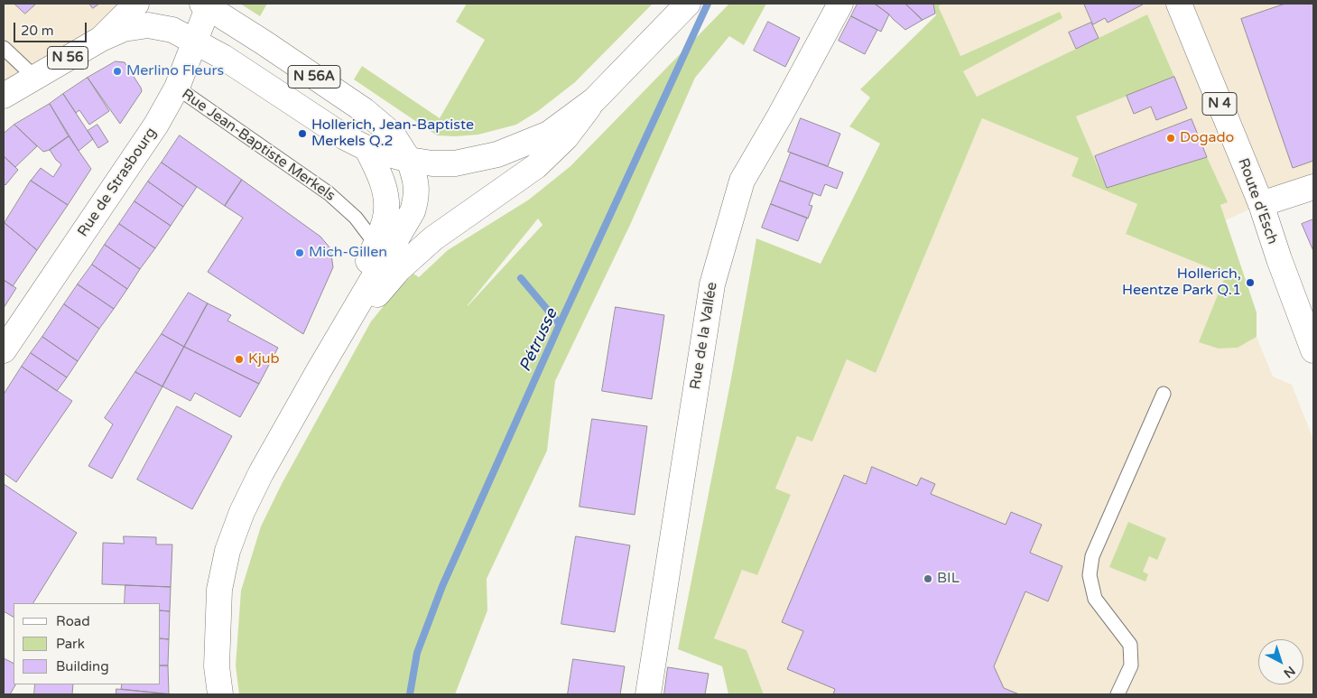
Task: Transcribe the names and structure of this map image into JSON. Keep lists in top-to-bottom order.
{
  "streets": {
    "main road": [
      "N 56",
      "N 56A",
      "N 4",
      "Rue de Strasbourg",
      "Route d'Esch",
      "Rue de la Vallée"
    ],
    "lane": ["Rue Jean-Baptiste Merkels"]
  },
  "crossings": [
    ["N 56", "N 56A"],
    ["N 56A", "Rue de Strasbourg"],
    ["Rue Jean-Baptiste Merkels", "Rue de Strasbourg"]
  ],
  "water": ["Pétrusse"],
  "places": [
    "Merlino Fleurs",
    "Hollerich, Jean-Baptiste Merkels Q.2",
    "Dogado",
    "Mich-Gillen",
    "Hollerich, Heentze Park Q.1",
    "Kjub",
    "BIL"
  ],
  "legend": ["Road", "Park", "Building"],
  "scale_bar": "20 m",
  "north": "bottom right"
}
